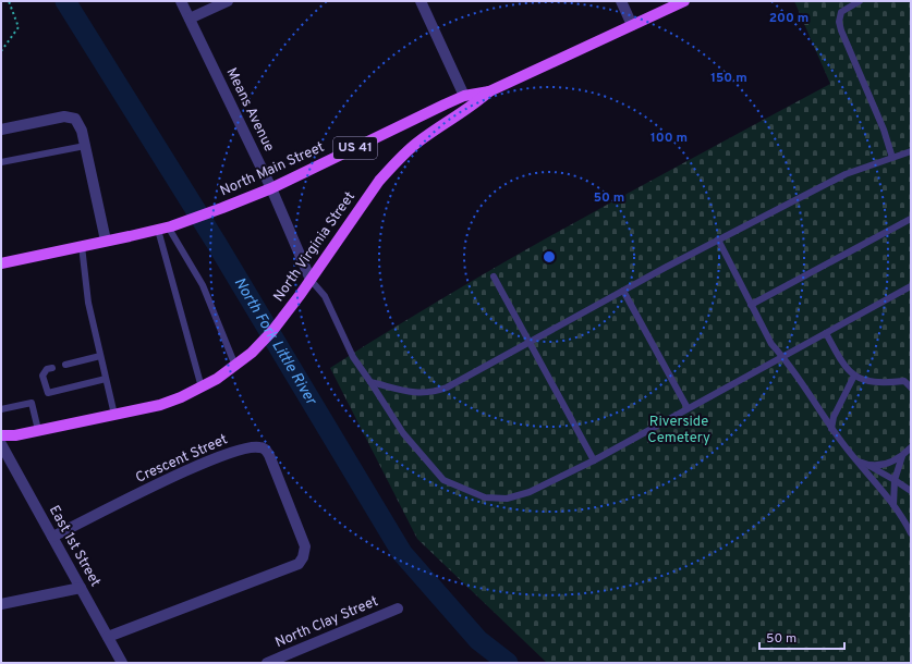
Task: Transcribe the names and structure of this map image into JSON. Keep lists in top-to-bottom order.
{
  "streets": {
    "main road": ["US 41", "North Main Street", "North Virginia Street"],
    "street": [
      "Means Avenue",
      "Crescent Street",
      "East 1st Street",
      "North Clay Street"
    ]
  },
  "crossings": [
    ["Means Avenue", "North Main Street"],
    ["Means Avenue", "North Virginia Street"],
    ["North Main Street", "North Virginia Street"],
    ["Crescent Street", "East 1st Street"]
  ],
  "water": ["North Fork Little River"],
  "parks": ["Riverside Cemetery"],
  "scale_bar": "50 m",
  "rings": [
    "200 m",
    "150 m",
    "100 m",
    "50 m"
  ]
}
